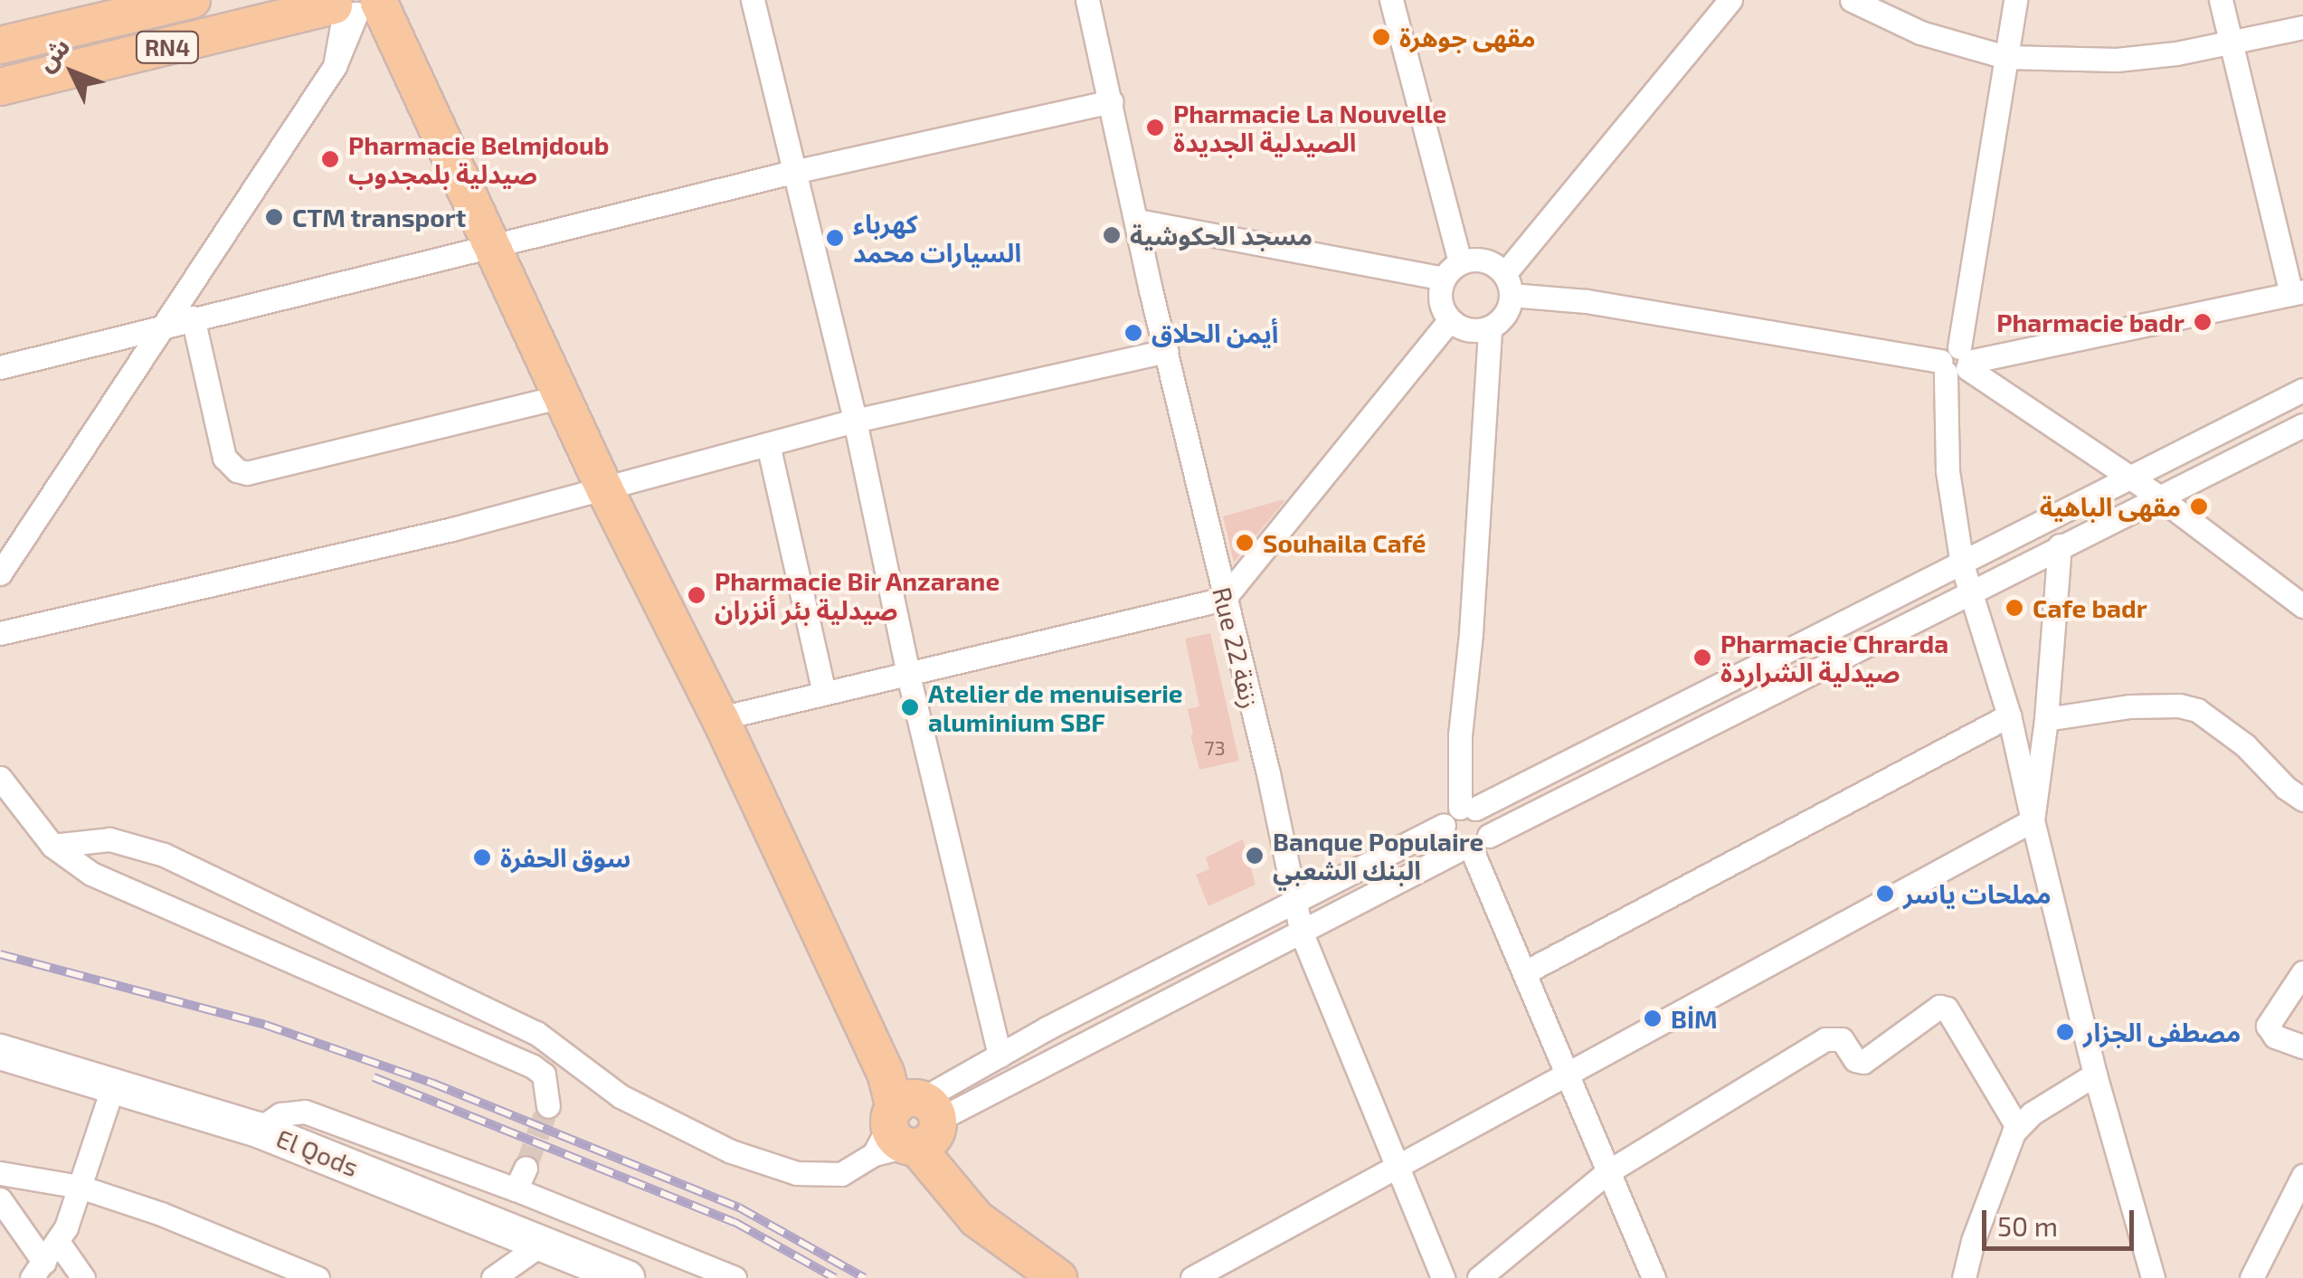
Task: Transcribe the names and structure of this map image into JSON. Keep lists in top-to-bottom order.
{
  "streets": {
    "main road": ["RN4"],
    "street": ["Rue 22 زنقة", "El Qods"]
  },
  "places": [
    "مقهى جوهرة",
    "Pharmacie La Nouvelle الصيدلية الجديدة",
    "Pharmacie Belmjdoub صيدلية بلمجدوب",
    "CTM transport",
    "مسجد الحكوشية",
    "كهرباء السيارات محمد",
    "Pharmacie badr",
    "أيمن الحلاق",
    "مقهى الباهية",
    "Souhaila Café",
    "Pharmacie Bir Anzarane صيدلية بئر أنزران",
    "Cafe badr",
    "Pharmacie Chrarda صيدلية الشراردة",
    "Atelier de menuiserie aluminium SBF",
    "Banque Populaire البنك الشعبي",
    "سوق الحفرة",
    "مملحات ياسر",
    "BİM",
    "مصطفى الجزار"
  ],
  "house_numbers": ["73"],
  "scale_bar": "50 m",
  "north": "top left"
}
